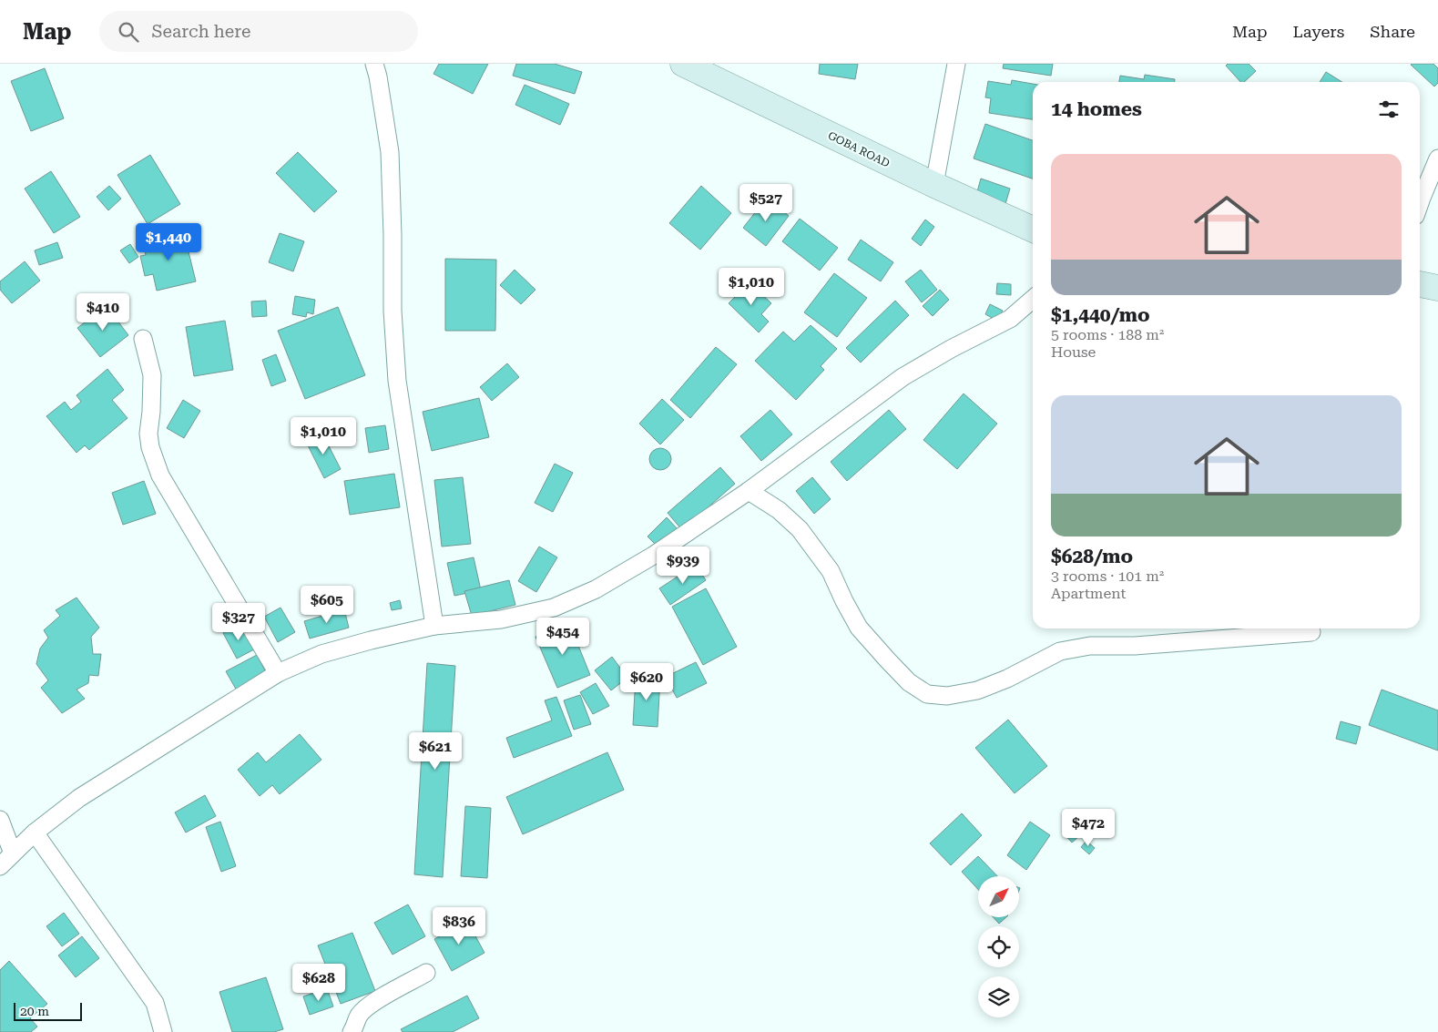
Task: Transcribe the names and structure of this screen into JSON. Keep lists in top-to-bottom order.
{
  "streets": {
    "street": ["GOBA ROAD"]
  },
  "scale_bar": "20 m",
  "north": "top right",
  "page": {
    "header": "Map",
    "search": "Search here",
    "nav": ["Map", "Layers", "Share"],
    "heading": "14 homes",
    "list": [
      {
        "name": "$1,440/mo",
        "note": "5 rooms · 188 m² · House"
      },
      {
        "name": "$628/mo",
        "note": "3 rooms · 101 m² · Apartment"
      }
    ],
    "price": [
      "$527",
      "$1,440",
      "$1,010",
      "$410",
      "$1,010",
      "$939",
      "$605",
      "$327",
      "$454",
      "$620",
      "$621",
      "$472",
      "$836",
      "$628"
    ],
    "scale": "20 m"
  }
}
